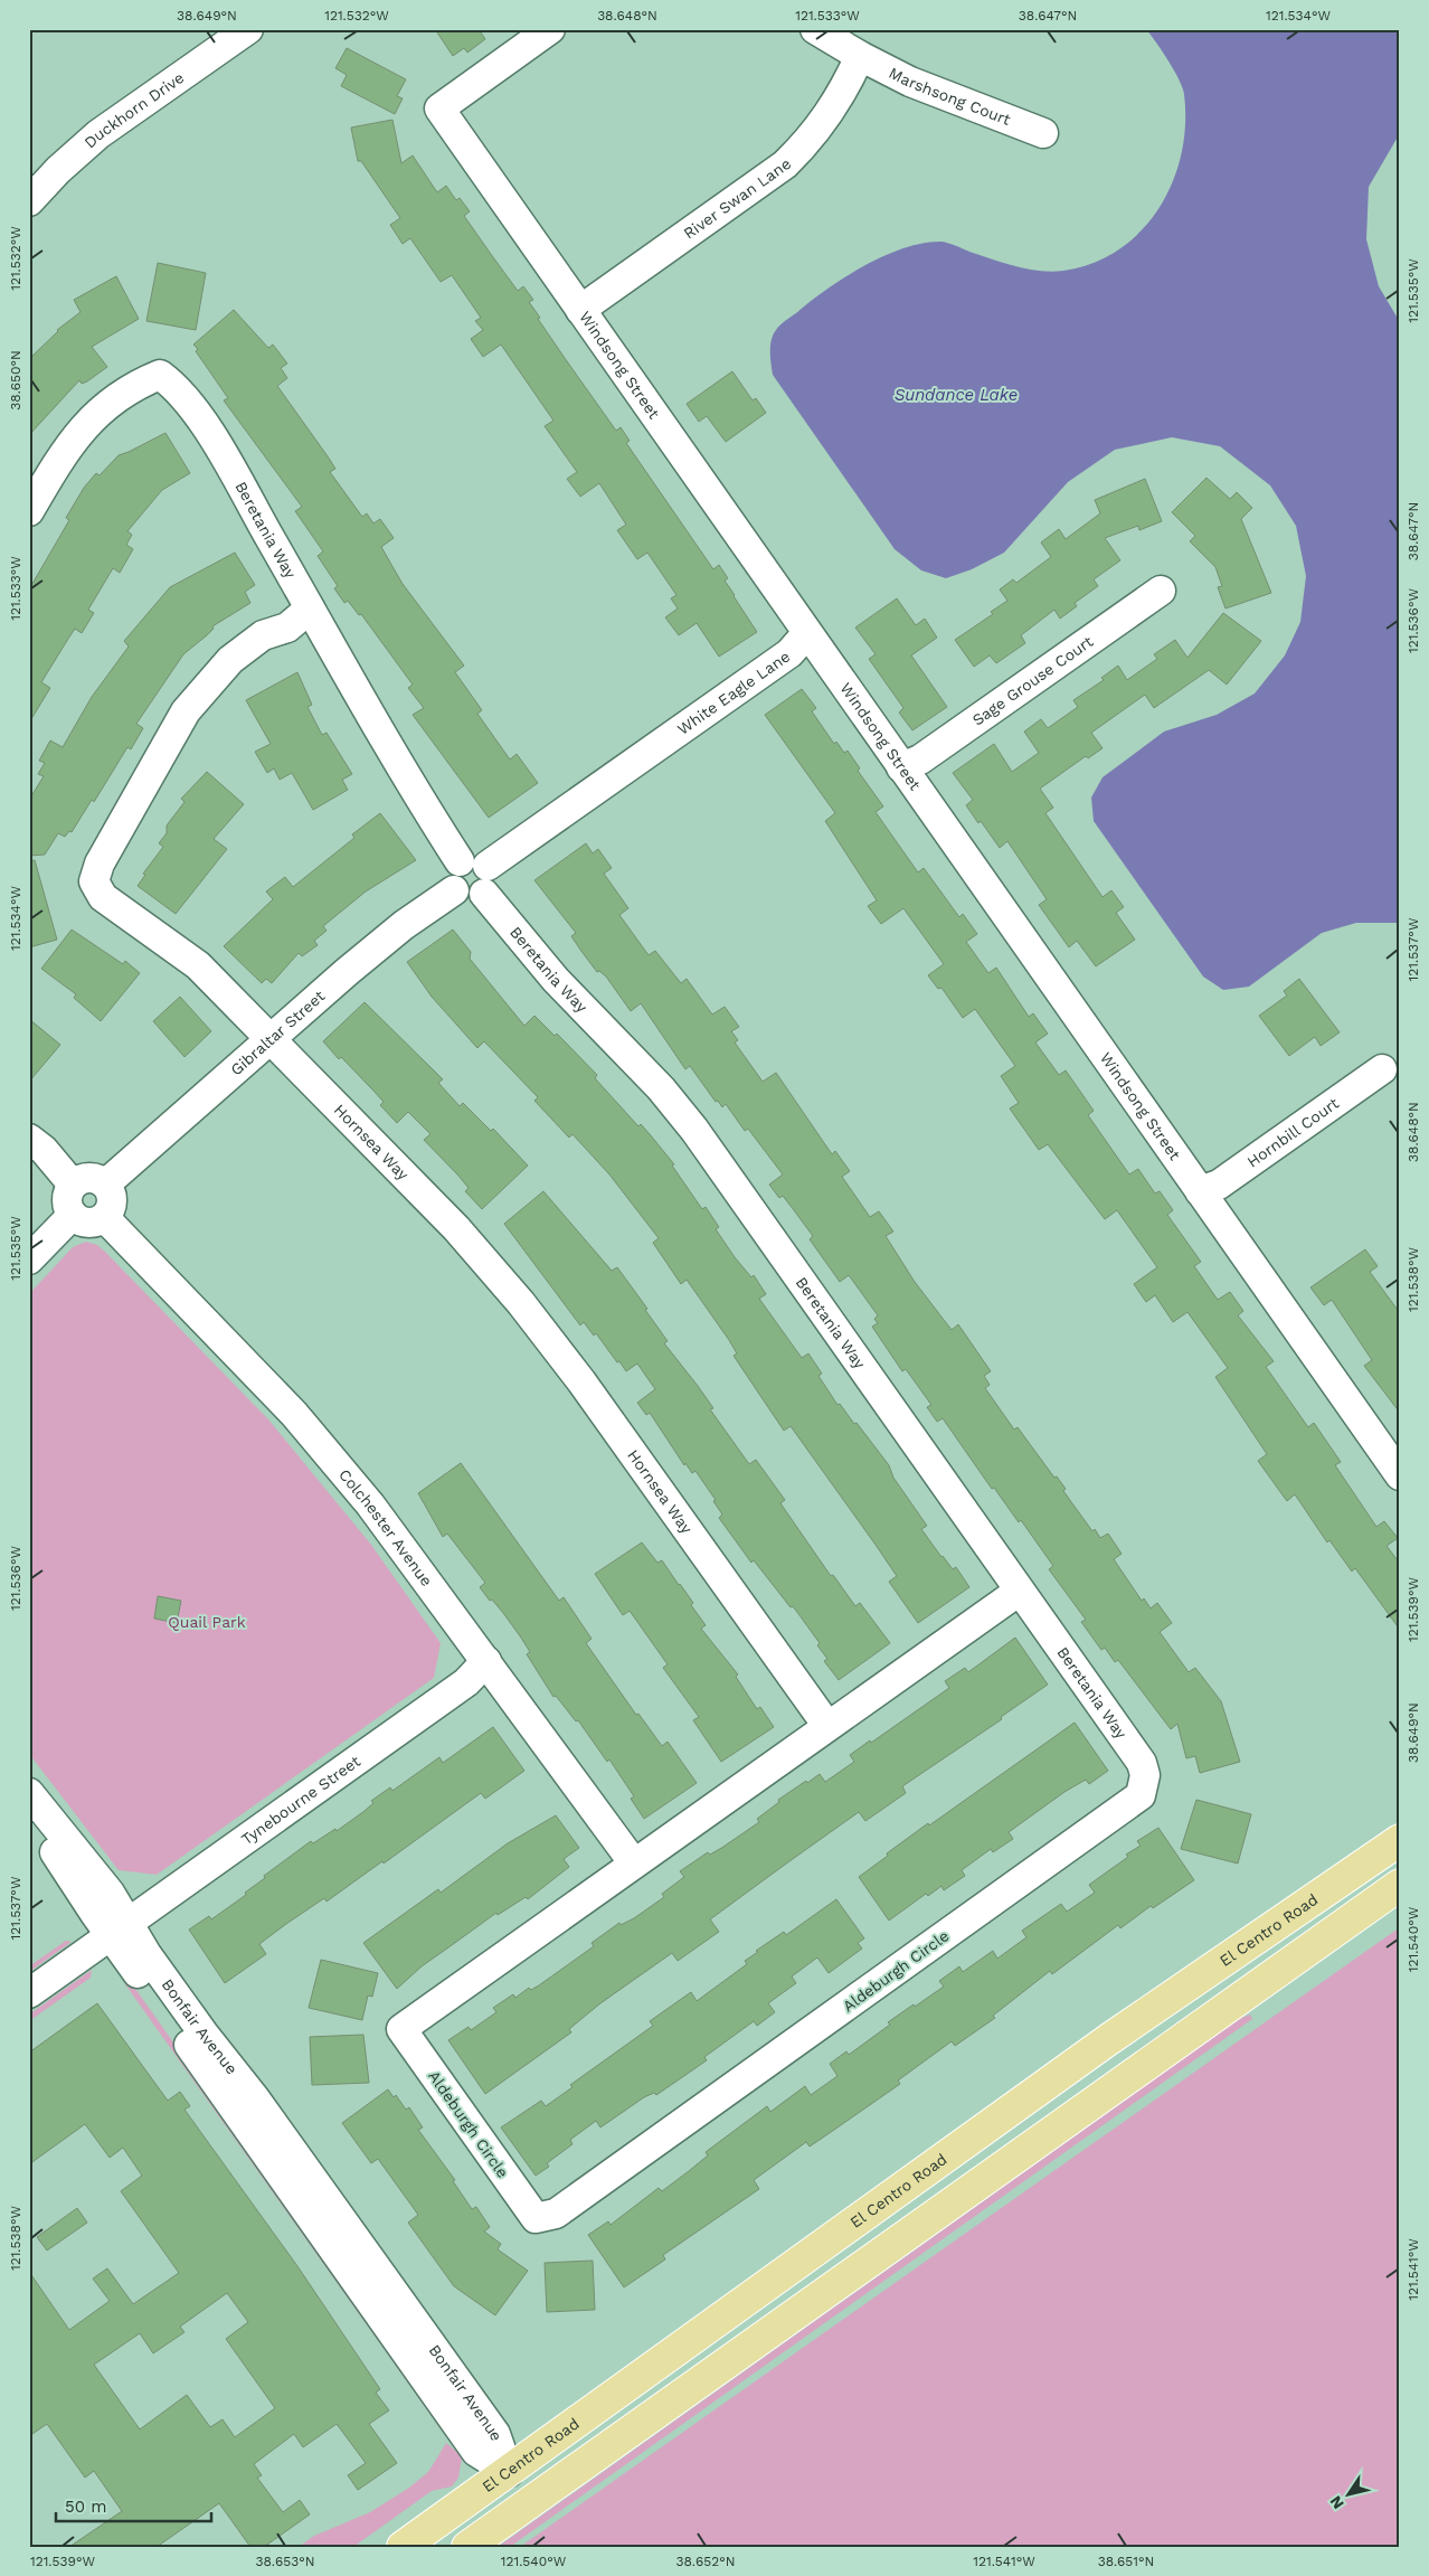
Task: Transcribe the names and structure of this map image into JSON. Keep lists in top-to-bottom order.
{
  "streets": {
    "main road": ["El Centro Road"],
    "street": [
      "Marshsong Court",
      "Duckhorn Drive",
      "River Swan Lane",
      "Windsong Street",
      "Beretania Way",
      "Sage Grouse Court",
      "White Eagle Lane",
      "Gibraltar Street",
      "Hornbill Court",
      "Hornsea Way",
      "Colchester Avenue",
      "Tynebourne Street",
      "Aldeburgh Circle",
      "Bonfair Avenue"
    ]
  },
  "crossings": [
    ["Marshsong Court", "River Swan Lane"],
    ["River Swan Lane", "Windsong Street"],
    ["Windsong Street", "Sage Grouse Court"],
    ["Windsong Street", "White Eagle Lane"],
    ["Windsong Street", "Hornbill Court"],
    ["Beretania Way", "White Eagle Lane"],
    ["Beretania Way", "Gibraltar Street"],
    ["Beretania Way", "Hornsea Way"],
    ["Beretania Way", "Aldeburgh Circle"],
    ["White Eagle Lane", "Gibraltar Street"],
    ["Gibraltar Street", "Hornsea Way"],
    ["Gibraltar Street", "Colchester Avenue"],
    ["Hornsea Way", "Aldeburgh Circle"],
    ["Colchester Avenue", "Tynebourne Street"],
    ["Colchester Avenue", "Aldeburgh Circle"],
    ["Tynebourne Street", "Bonfair Avenue"],
    ["El Centro Road", "Bonfair Avenue"]
  ],
  "water": ["Sundance Lake"],
  "parks": ["Quail Park"],
  "scale_bar": "50 m",
  "north": "bottom left",
  "coordinates": [
    "38.649°N",
    "121.532°W",
    "38.648°N",
    "121.533°W",
    "38.647°N",
    "121.534°W",
    "121.535°W",
    "38.650°N",
    "121.536°W",
    "121.537°W",
    "121.538°W",
    "121.539°W",
    "121.540°W",
    "121.541°W",
    "38.653°N",
    "38.652°N",
    "38.651°N"
  ]
}
